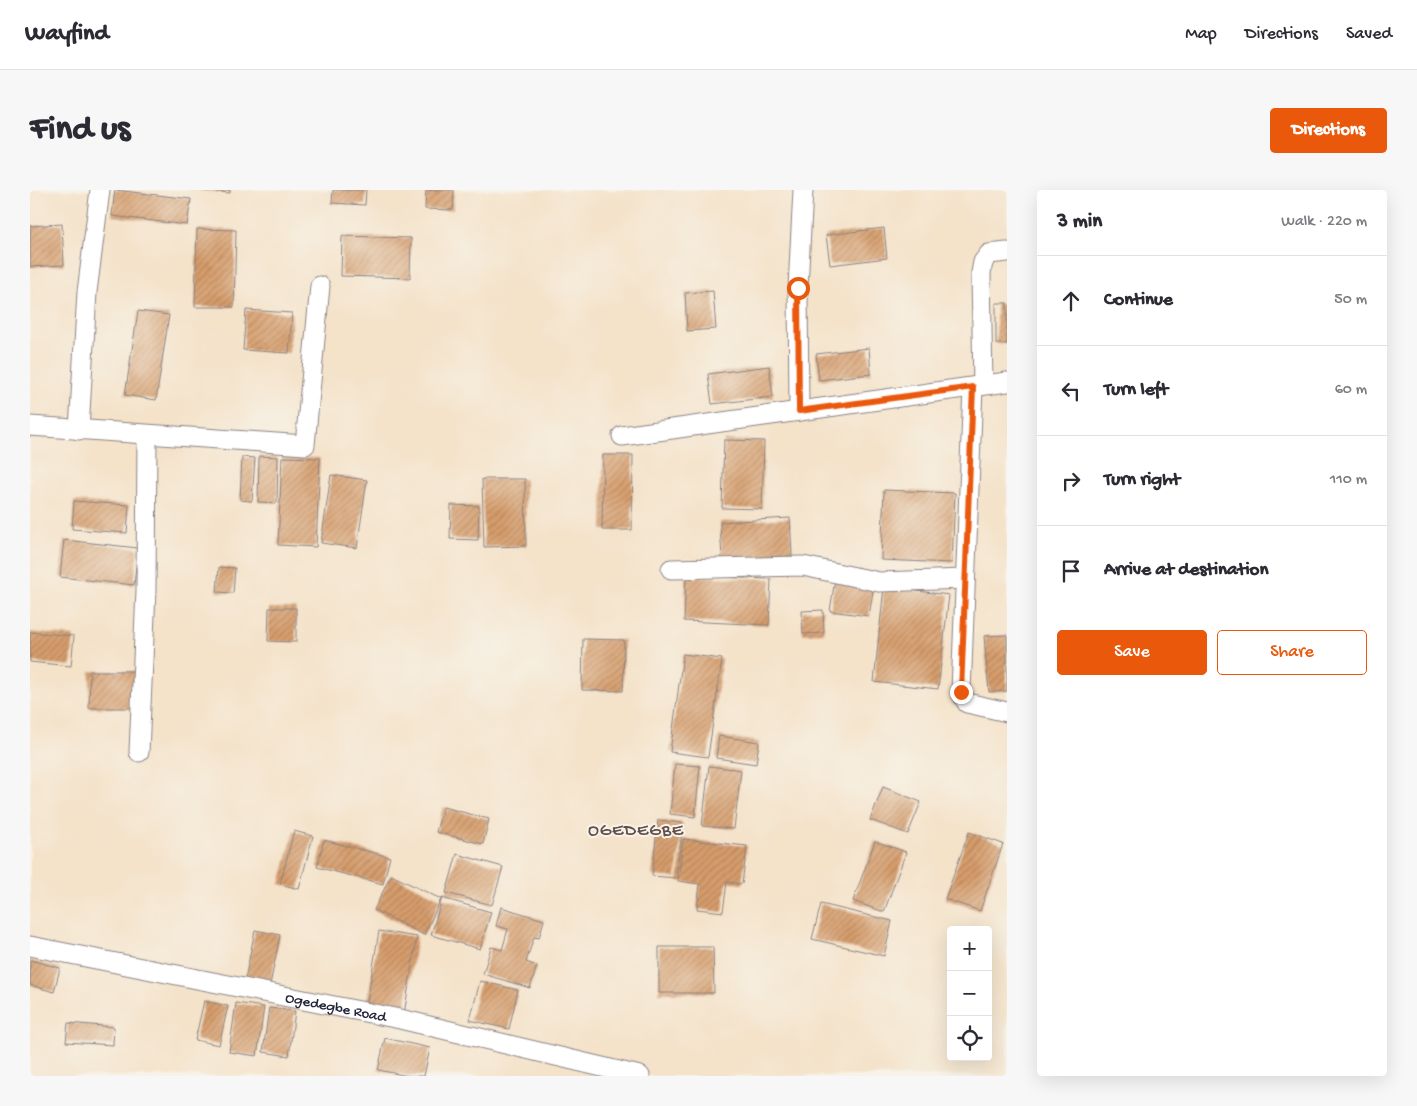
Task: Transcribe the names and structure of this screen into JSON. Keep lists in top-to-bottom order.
{
  "streets": {
    "street": ["Ogedegbe Road"]
  },
  "districts": ["OGEDEGBE"],
  "page": {
    "header": "Wayfind",
    "nav": ["Map", "Directions", "Saved"],
    "buttons": [
      "Directions",
      ["Save", "Share"]
    ],
    "title": "Find us",
    "heading": ["3 min", "Walk · 220 m"],
    "list": [
      ["Continue", "50 m"],
      ["Turn left", "60 m"],
      ["Turn right", "110 m"],
      "Arrive at destination"
    ],
    "map_buttons": ["+", "−"]
  }
}
